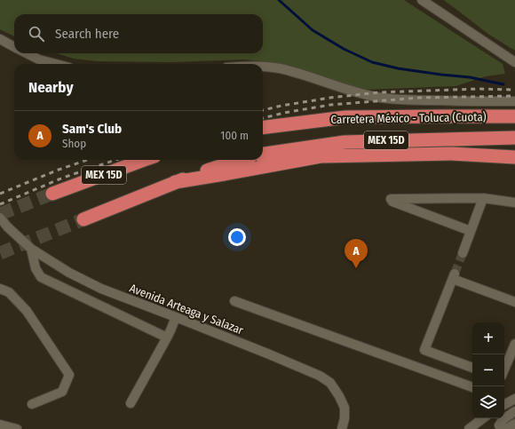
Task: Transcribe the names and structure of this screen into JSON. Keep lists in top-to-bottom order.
{
  "streets": {
    "highway": ["Carretera México - Toluca (Cuota)", "MEX 15D"],
    "street": ["Avenida Arteaga y Salazar"]
  },
  "page": {
    "search": "Search here",
    "heading": "Nearby",
    "list": [
      {
        "mark": "A",
        "name": "Sam's Club",
        "note": "Shop",
        "value": "100 m"
      }
    ],
    "pins": "A",
    "map_buttons": ["+", "−"]
  }
}
